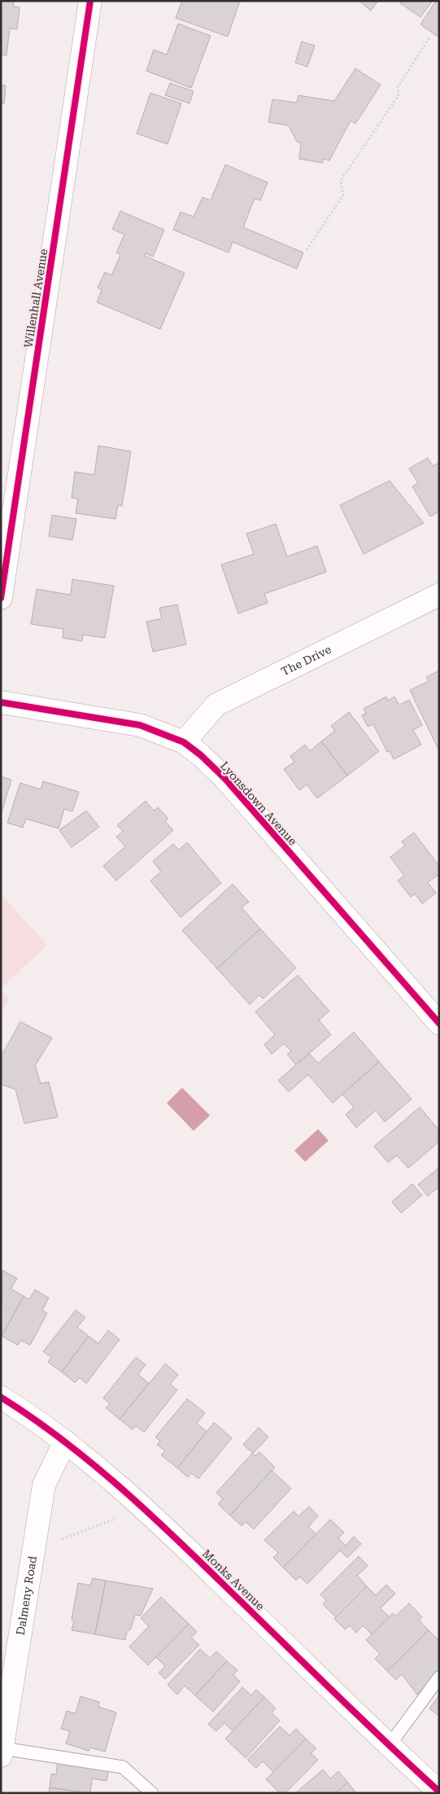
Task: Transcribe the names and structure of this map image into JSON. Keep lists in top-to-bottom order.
{
  "streets": {
    "street": [
      "Willenhall Avenue",
      "The Drive",
      "Lyonsdown Avenue",
      "Monks Avenue",
      "Dalmeny Road"
    ]
  },
  "crossings": [
    ["The Drive", "Lyonsdown Avenue"],
    ["Monks Avenue", "Dalmeny Road"]
  ]
}
